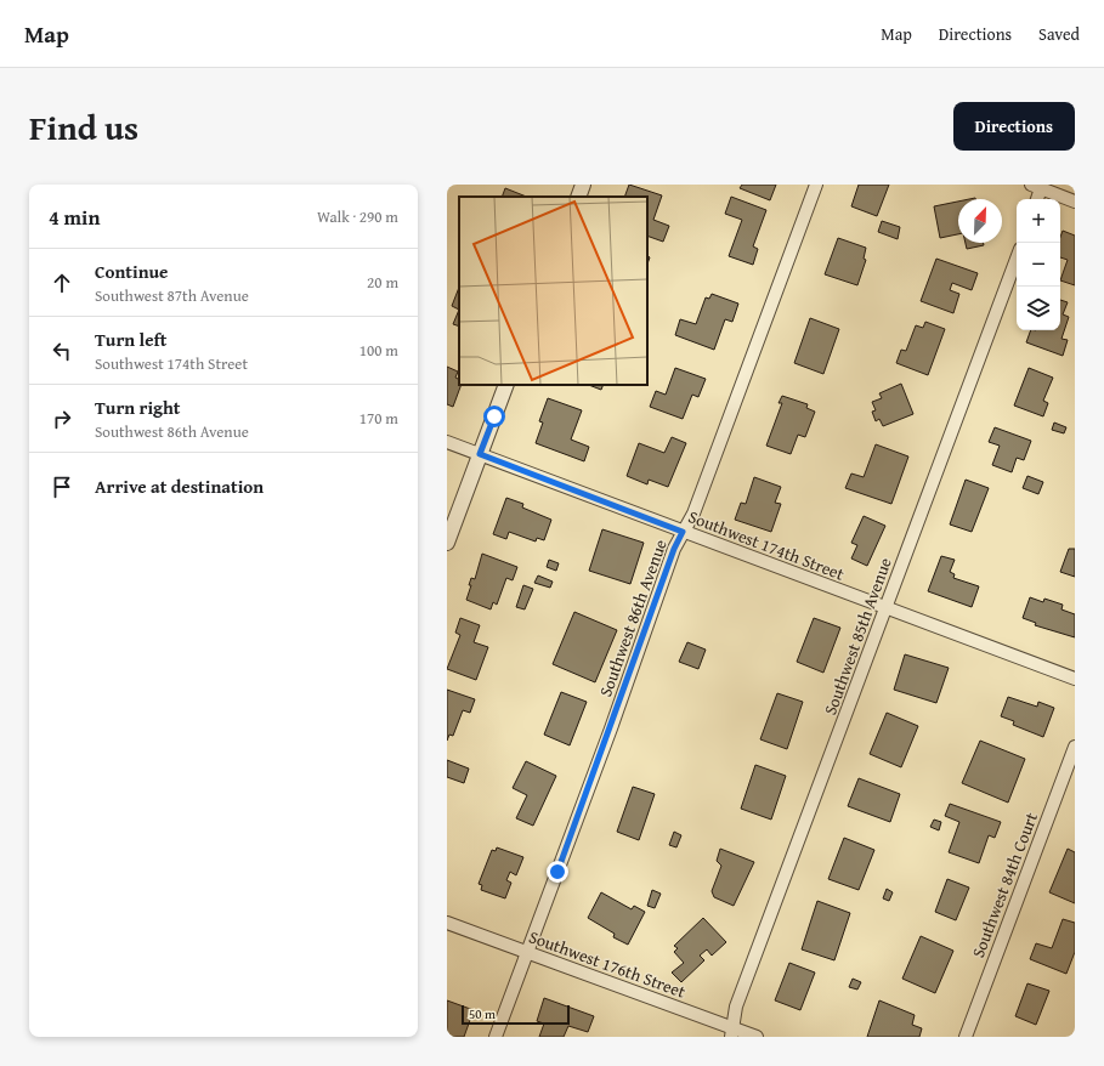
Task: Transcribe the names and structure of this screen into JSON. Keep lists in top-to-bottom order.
{
  "streets": {
    "street": [
      "Southwest 174th Street",
      "Southwest 86th Avenue",
      "Southwest 85th Avenue",
      "Southwest 84th Court",
      "Southwest 176th Street"
    ]
  },
  "crossings": [
    ["Southwest 174th Street", "Southwest 86th Avenue"],
    ["Southwest 174th Street", "Southwest 85th Avenue"],
    ["Southwest 86th Avenue", "Southwest 176th Street"],
    ["Southwest 85th Avenue", "Southwest 176th Street"]
  ],
  "scale_bar": "50 m",
  "north": "top right",
  "page": {
    "header": "Map",
    "nav": ["Map", "Directions", "Saved"],
    "title": "Find us",
    "buttons": "Directions",
    "heading": ["4 min", "Walk · 290 m"],
    "map_buttons": ["+", "−"],
    "list": [
      ["Continue", "Southwest 87th Avenue", "20 m"],
      ["Turn left", "Southwest 174th Street", "100 m"],
      ["Turn right", "Southwest 86th Avenue", "170 m"],
      "Arrive at destination"
    ],
    "scale": "50 m"
  }
}
